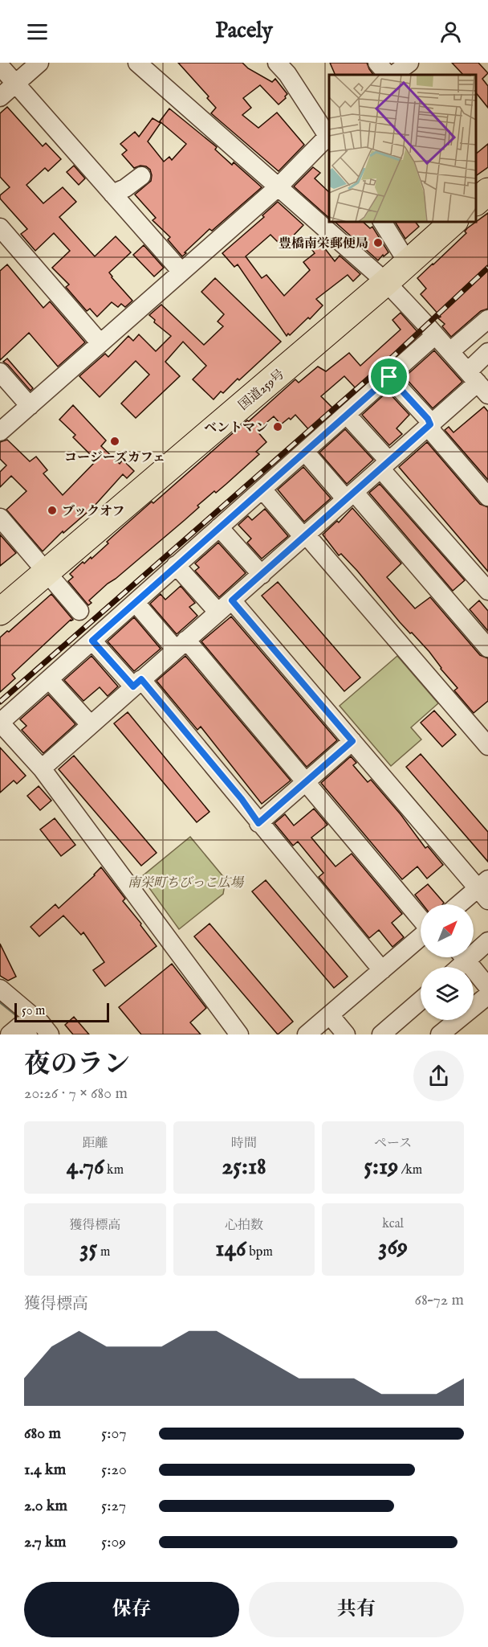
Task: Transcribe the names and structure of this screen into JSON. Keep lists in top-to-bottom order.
{
  "streets": {
    "highway": ["国道259号"]
  },
  "parks": ["南栄町ちびっこ広場"],
  "places": [
    "豊橋南栄郵便局",
    "ベントマン",
    "コージーズカフェ",
    "ブックオフ"
  ],
  "scale_bar": "50 m",
  "north": "top right",
  "page": {
    "header": "Pacely",
    "scale": "50 m",
    "heading": ["夜のラン", "20:26 · 7 × 680 m"],
    "stats": [
      ["距離", "4.76 km"],
      ["時間", "25:18"],
      ["ペース", "5:19 /km"],
      ["獲得標高", "35 m"],
      ["心拍数", "146 bpm"],
      ["kcal", "369"]
    ],
    "chart": ["獲得標高", "68–72 m"],
    "list": [
      {
        "name": "680 m",
        "note": "5:07"
      },
      {
        "name": "1.4 km",
        "note": "5:20"
      },
      {
        "name": "2.0 km",
        "note": "5:27"
      },
      {
        "name": "2.7 km",
        "note": "5:09"
      }
    ],
    "buttons": ["保存", "共有"]
  }
}
